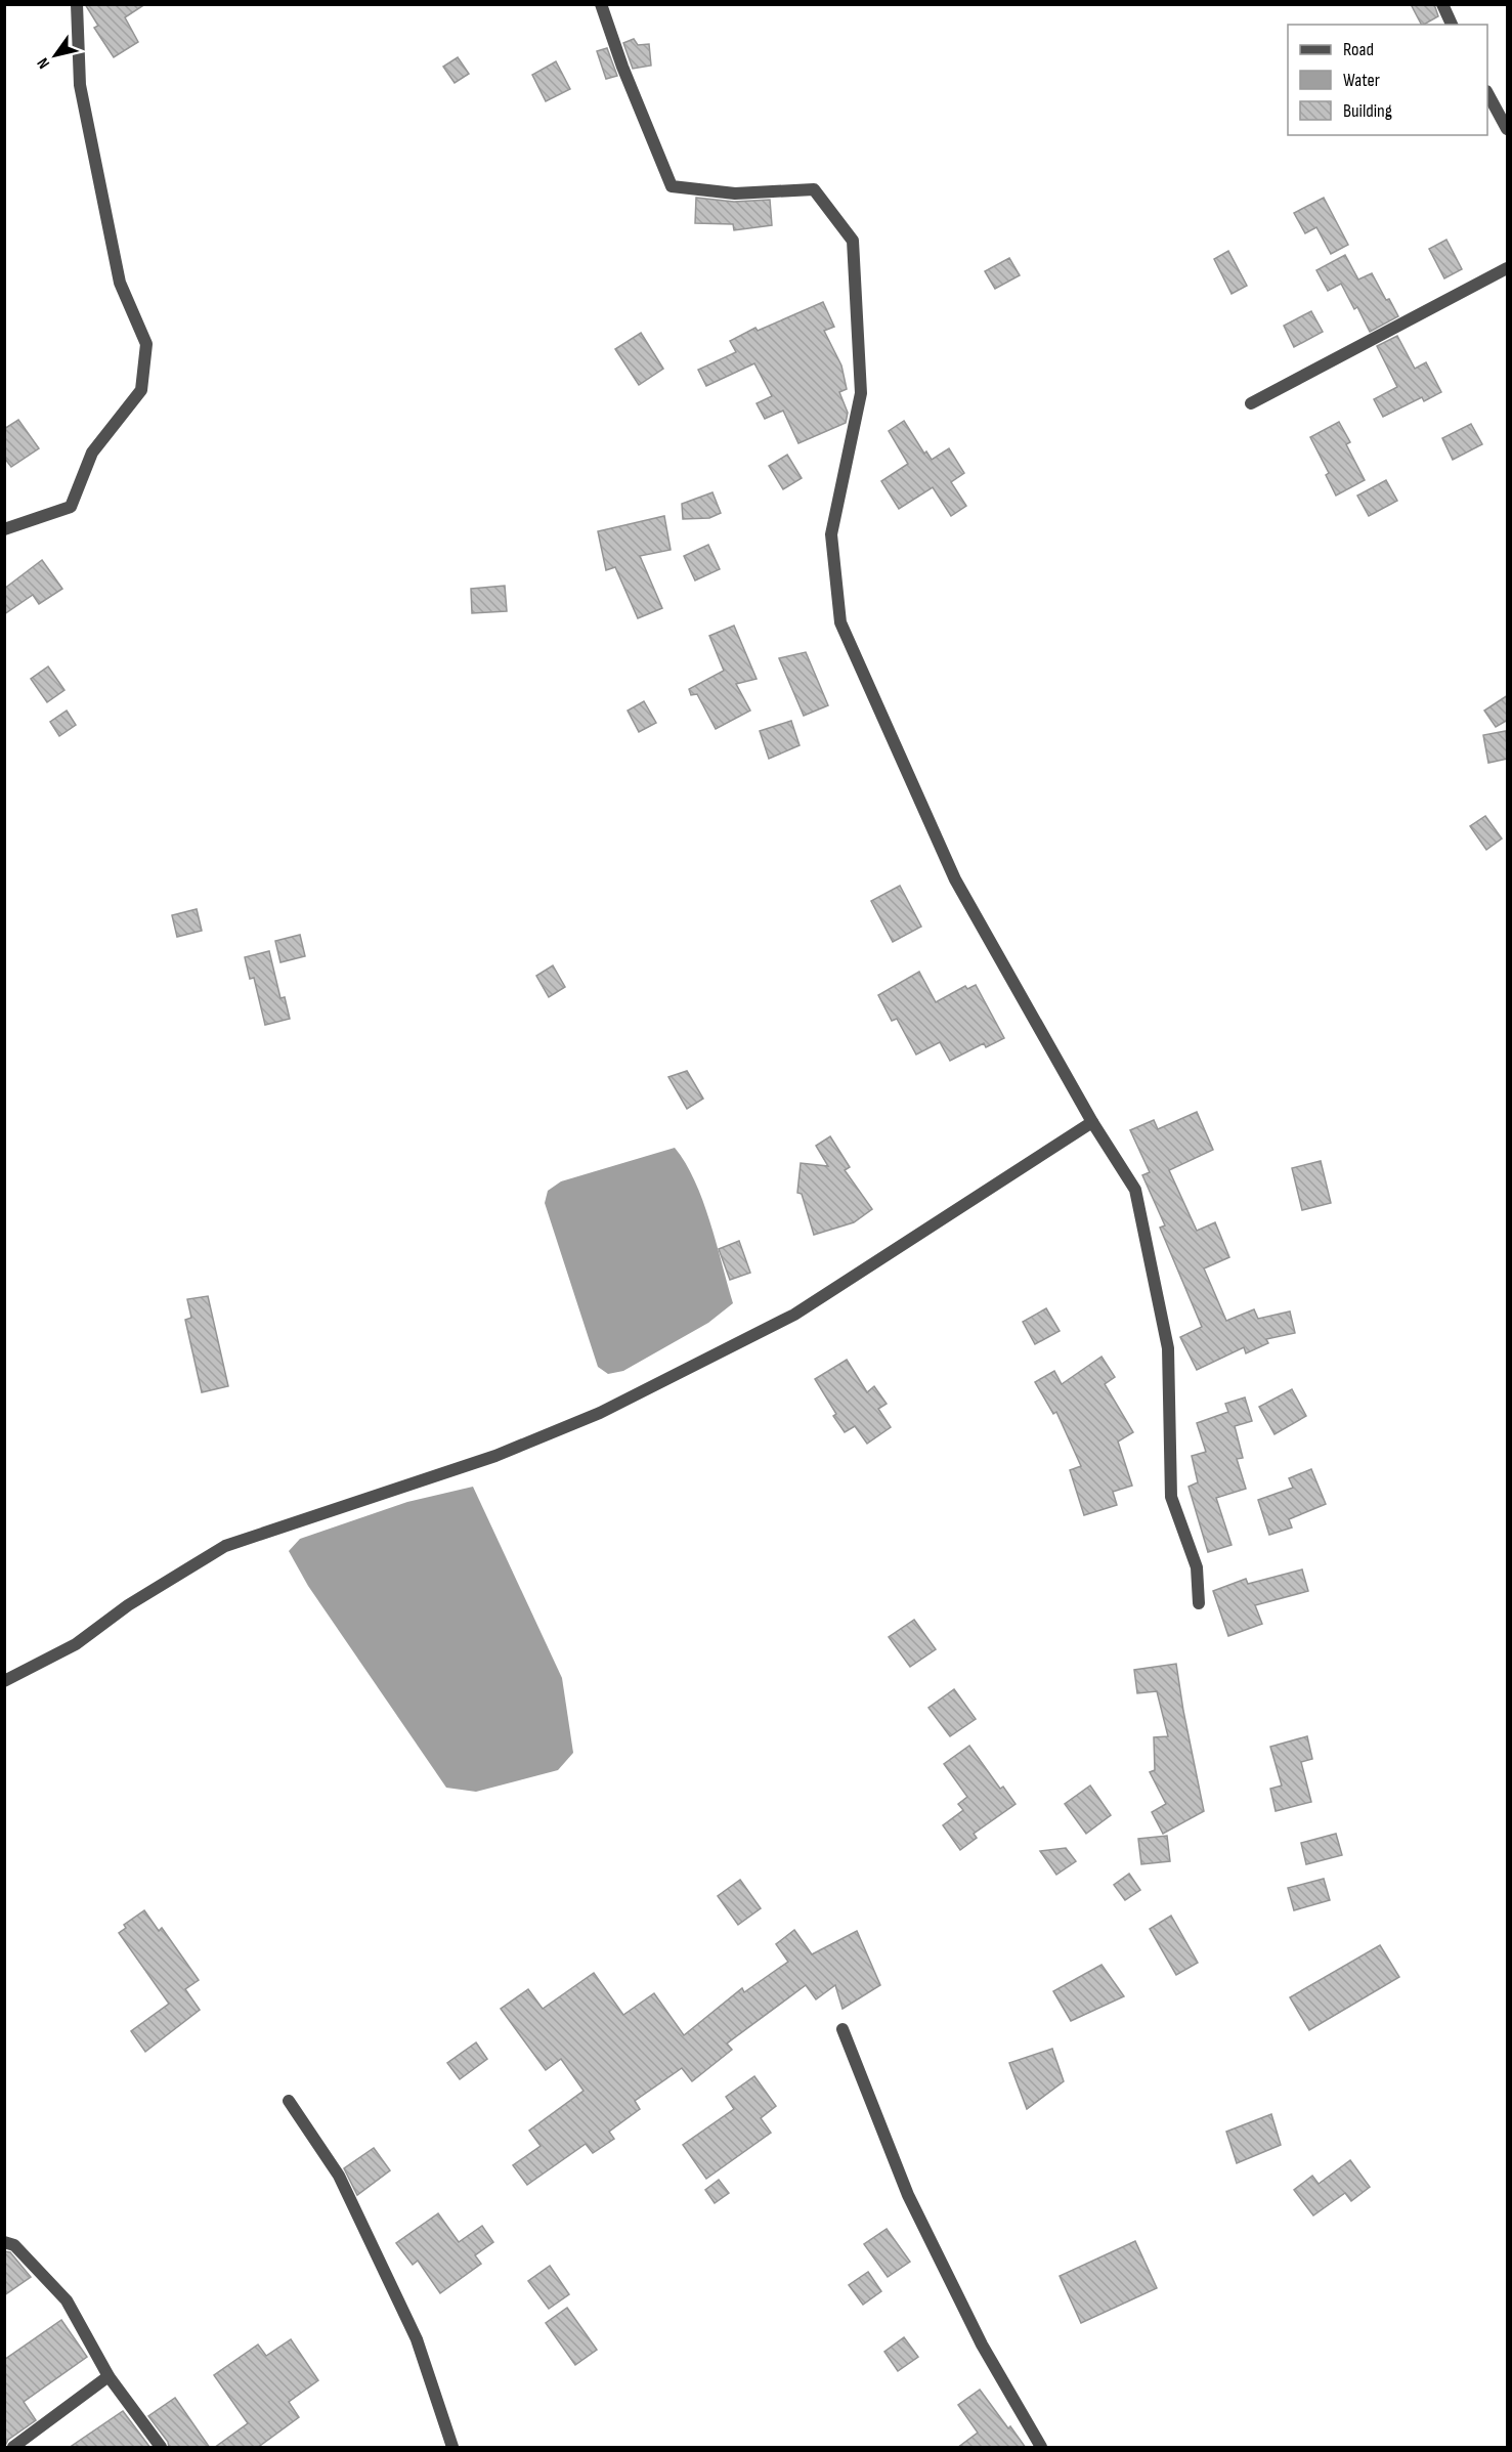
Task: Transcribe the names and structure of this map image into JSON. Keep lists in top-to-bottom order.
{
  "legend": ["Road", "Water", "Building"],
  "north": "bottom left"
}
